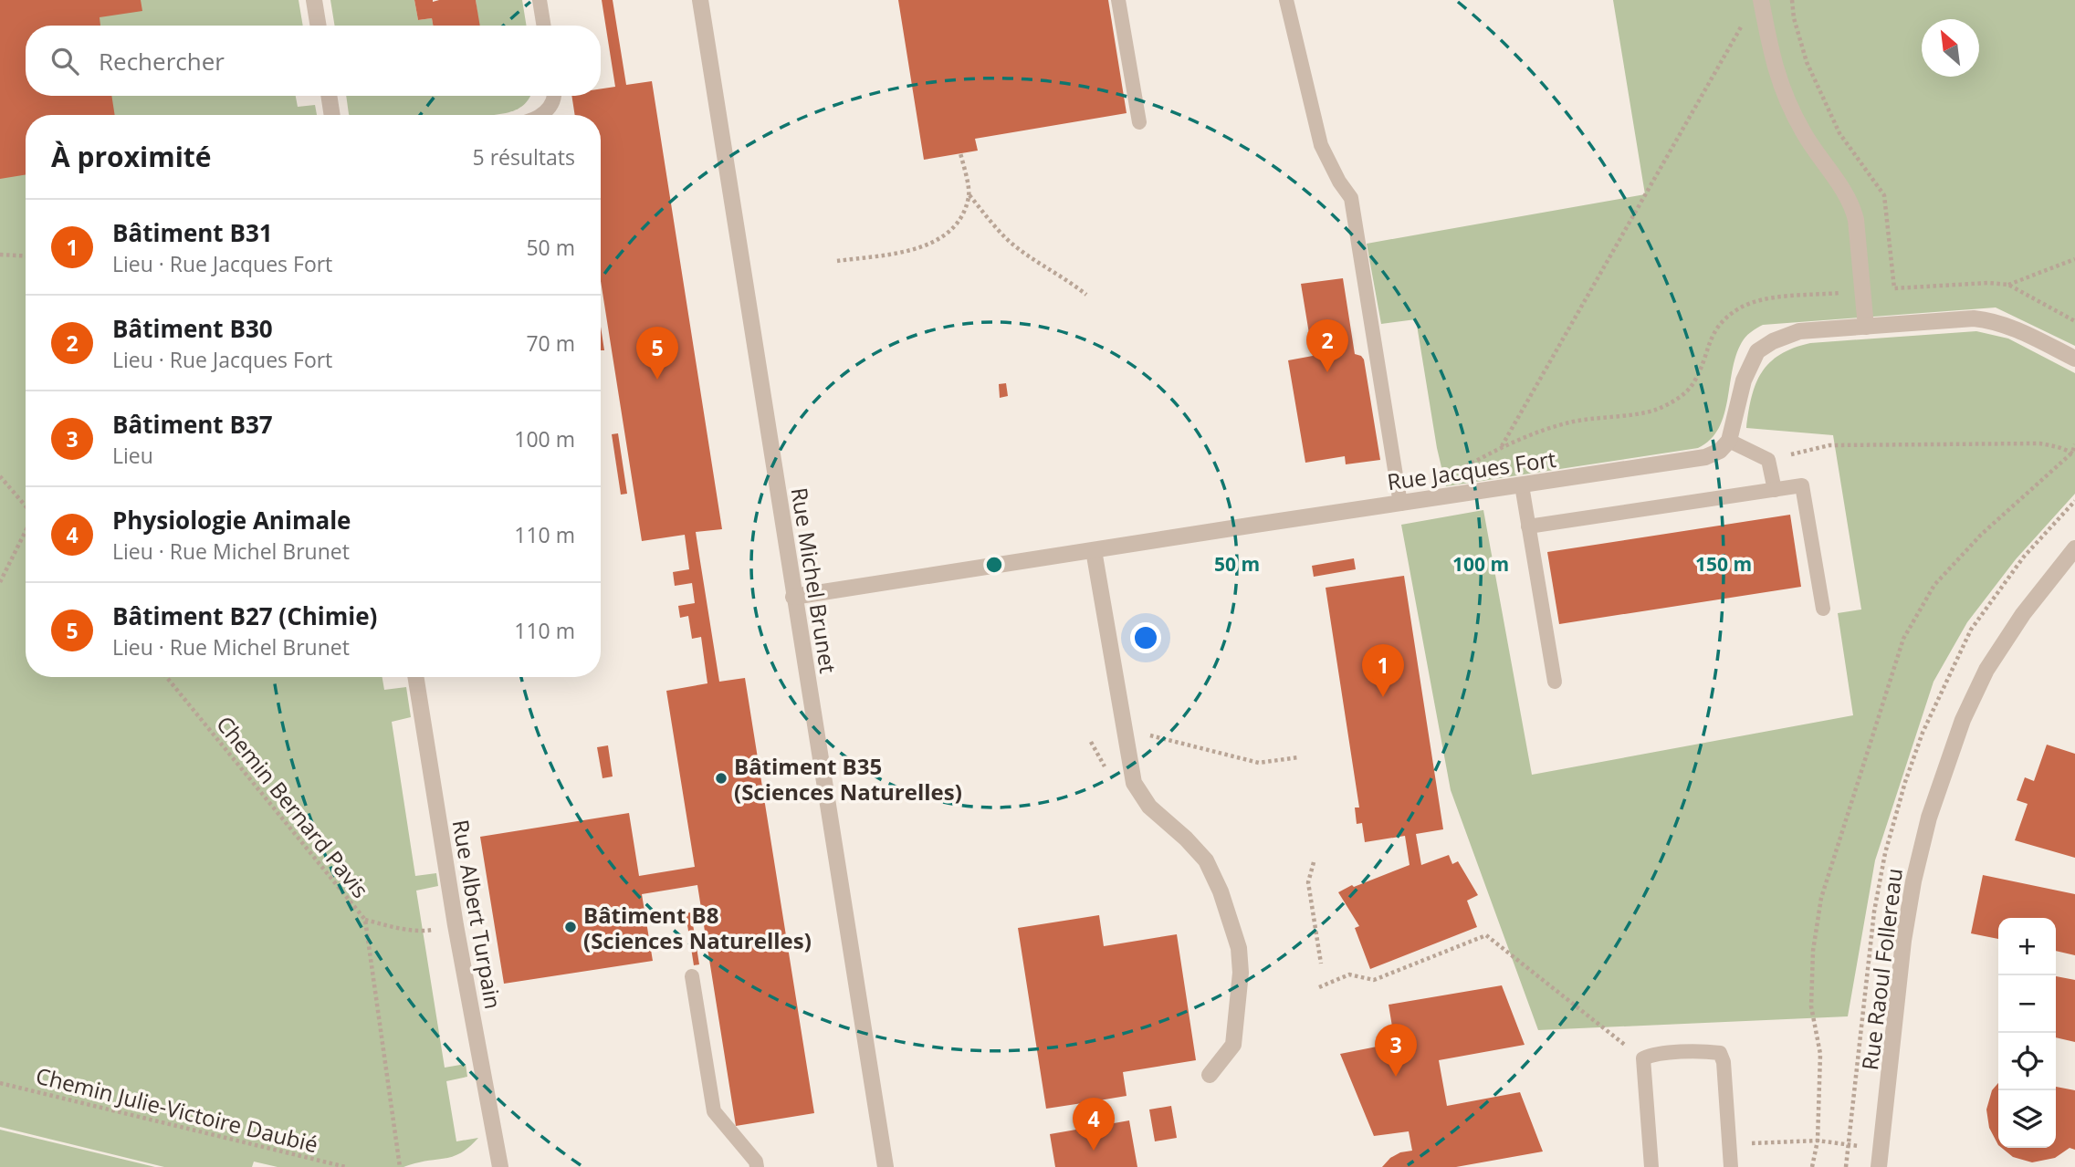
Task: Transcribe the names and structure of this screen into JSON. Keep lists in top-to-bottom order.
{
  "streets": {
    "street": [
      "Rue Jacques Fort",
      "Rue Michel Brunet",
      "Rue Albert Turpain",
      "Rue Raoul Follereau"
    ],
    "path": ["Chemin Bernard Pavis", "Chemin Julie-Victoire Daubié"]
  },
  "crossings": [
    ["Rue Jacques Fort", "Rue Michel Brunet"]
  ],
  "places": ["Bâtiment B35 (Sciences Naturelles)", "Bâtiment B8 (Sciences Naturelles)"],
  "north": "top left",
  "page": {
    "search": "Rechercher",
    "heading": ["À proximité", "5 résultats"],
    "list": [
      {
        "mark": "1",
        "name": "Bâtiment B31",
        "note": "Lieu · Rue Jacques Fort",
        "value": "50 m"
      },
      {
        "mark": "2",
        "name": "Bâtiment B30",
        "note": "Lieu · Rue Jacques Fort",
        "value": "70 m"
      },
      {
        "mark": "3",
        "name": "Bâtiment B37",
        "note": "Lieu",
        "value": "100 m"
      },
      {
        "mark": "4",
        "name": "Physiologie Animale",
        "note": "Lieu · Rue Michel Brunet",
        "value": "110 m"
      },
      {
        "mark": "5",
        "name": "Bâtiment B27 (Chimie)",
        "note": "Lieu · Rue Michel Brunet",
        "value": "110 m"
      }
    ],
    "pins": [
      "2",
      "5",
      "1",
      "3",
      "4"
    ],
    "map_buttons": ["+", "−"]
  },
  "rings": ["50 m", "100 m", "150 m"]
}
